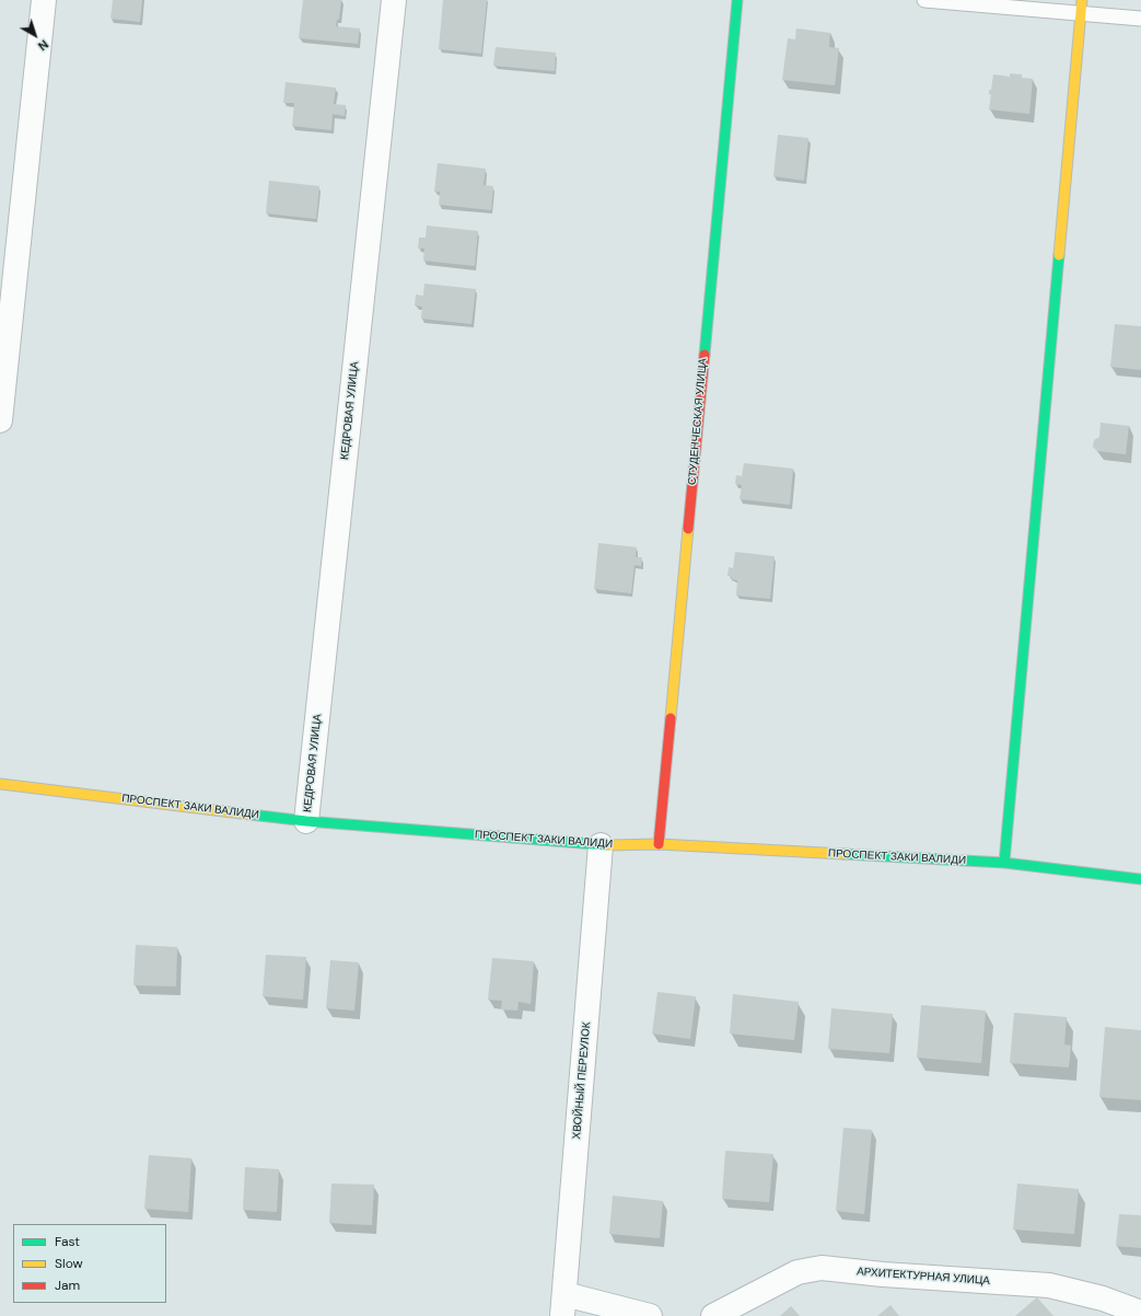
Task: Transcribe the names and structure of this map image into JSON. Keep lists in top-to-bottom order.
{
  "streets": {
    "street": [
      "КЕДРОВАЯ УЛИЦА",
      "СТУДЕНЧЕСКАЯ УЛИЦА",
      "ПРОСПЕКТ ЗАКИ ВАЛИДИ",
      "ХВОЙНЫЙ ПЕРЕУЛОК",
      "АРХИТЕКТУРНАЯ УЛИЦА"
    ]
  },
  "crossings": [
    ["КЕДРОВАЯ УЛИЦА", "ПРОСПЕКТ ЗАКИ ВАЛИДИ"],
    ["СТУДЕНЧЕСКАЯ УЛИЦА", "ПРОСПЕКТ ЗАКИ ВАЛИДИ"],
    ["ПРОСПЕКТ ЗАКИ ВАЛИДИ", "ХВОЙНЫЙ ПЕРЕУЛОК"]
  ],
  "legend": ["Fast", "Slow", "Jam"],
  "north": "bottom right"
}
